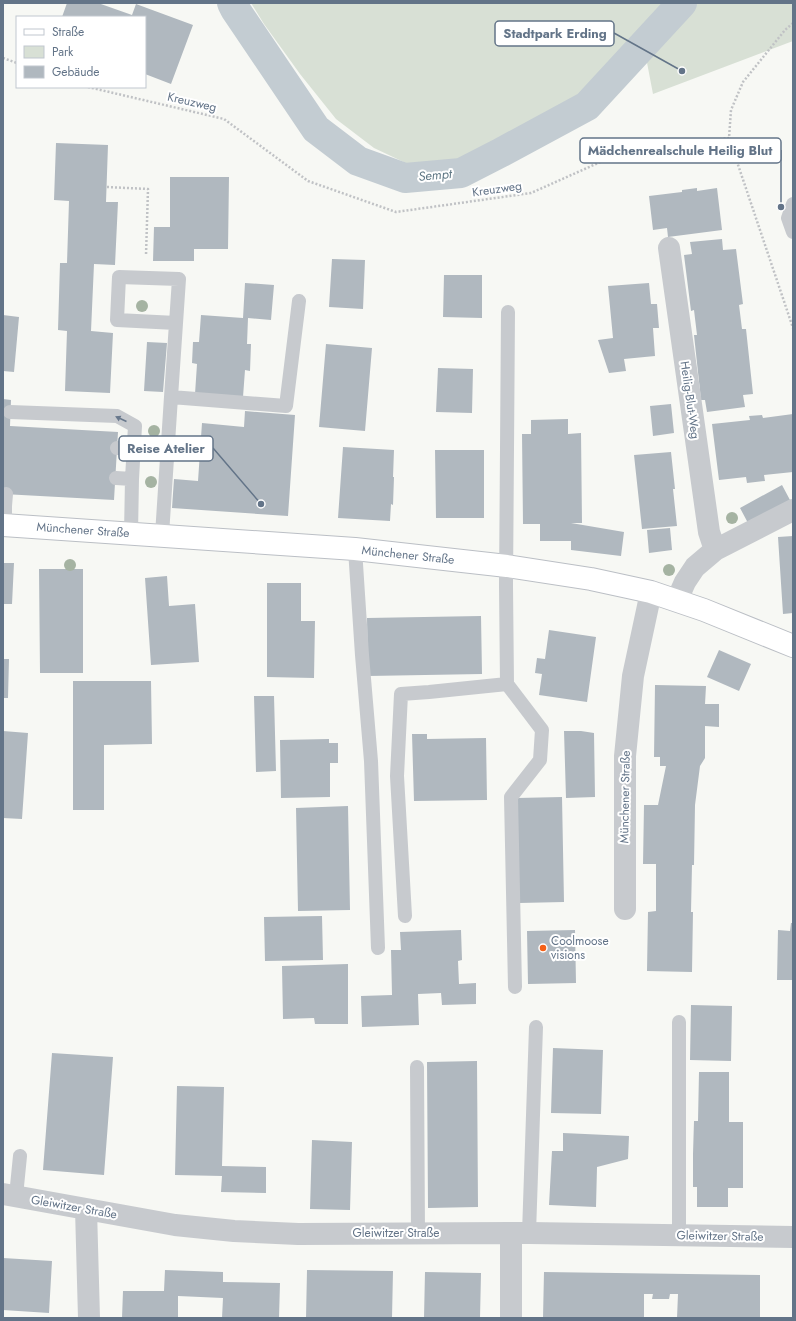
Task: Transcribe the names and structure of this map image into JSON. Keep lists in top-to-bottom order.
{
  "streets": {
    "street": ["Heilig-Blut-Weg", "Münchener Straße", "Gleiwitzer Straße"],
    "path": ["Kreuzweg"]
  },
  "water": ["Sempt"],
  "places": [
    "Stadtpark Erding",
    "Mädchenrealschule Heilig Blut",
    "Reise Atelier",
    "Coolmoose visions"
  ],
  "legend": ["Straße", "Park", "Gebäude"]
}
